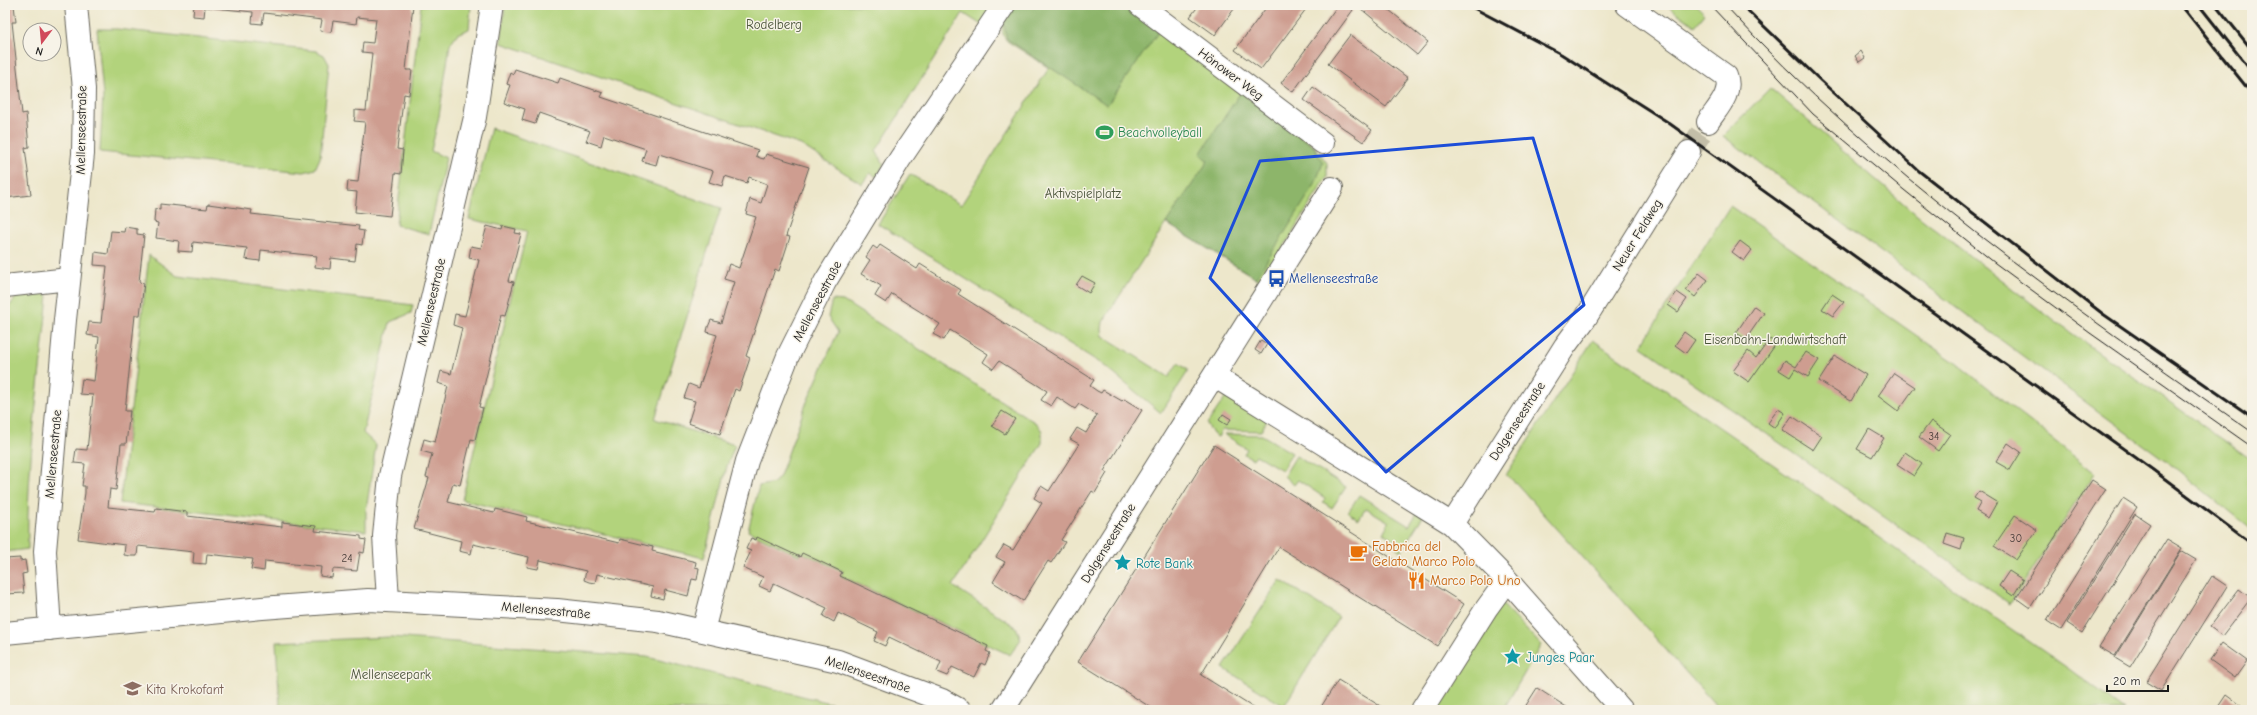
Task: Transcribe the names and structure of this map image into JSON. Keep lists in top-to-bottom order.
{
  "streets": {
    "street": [
      "Hönower Weg",
      "Mellenseestraße",
      "Neuer Feldweg",
      "Dolgenseestraße"
    ]
  },
  "crossings": [
    ["Neuer Feldweg", "Dolgenseestraße"]
  ],
  "parks": [
    "Rodelberg",
    "Aktivspielplatz",
    "Eisenbahn-Landwirtschaft",
    "Mellenseepark"
  ],
  "places": {
    "sports": ["Beachvolleyball"],
    "bus stop": ["Mellenseestraße"],
    "cafe": ["Fabbrica del Gelato Marco Polo"],
    "place": ["Rote Bank", "Junges Paar"],
    "restaurant": ["Marco Polo Uno"],
    "school or university": ["Kita Krokofant"]
  },
  "house_numbers": ["34", "30", "24"],
  "scale_bar": "20 m",
  "north": "bottom"
}
